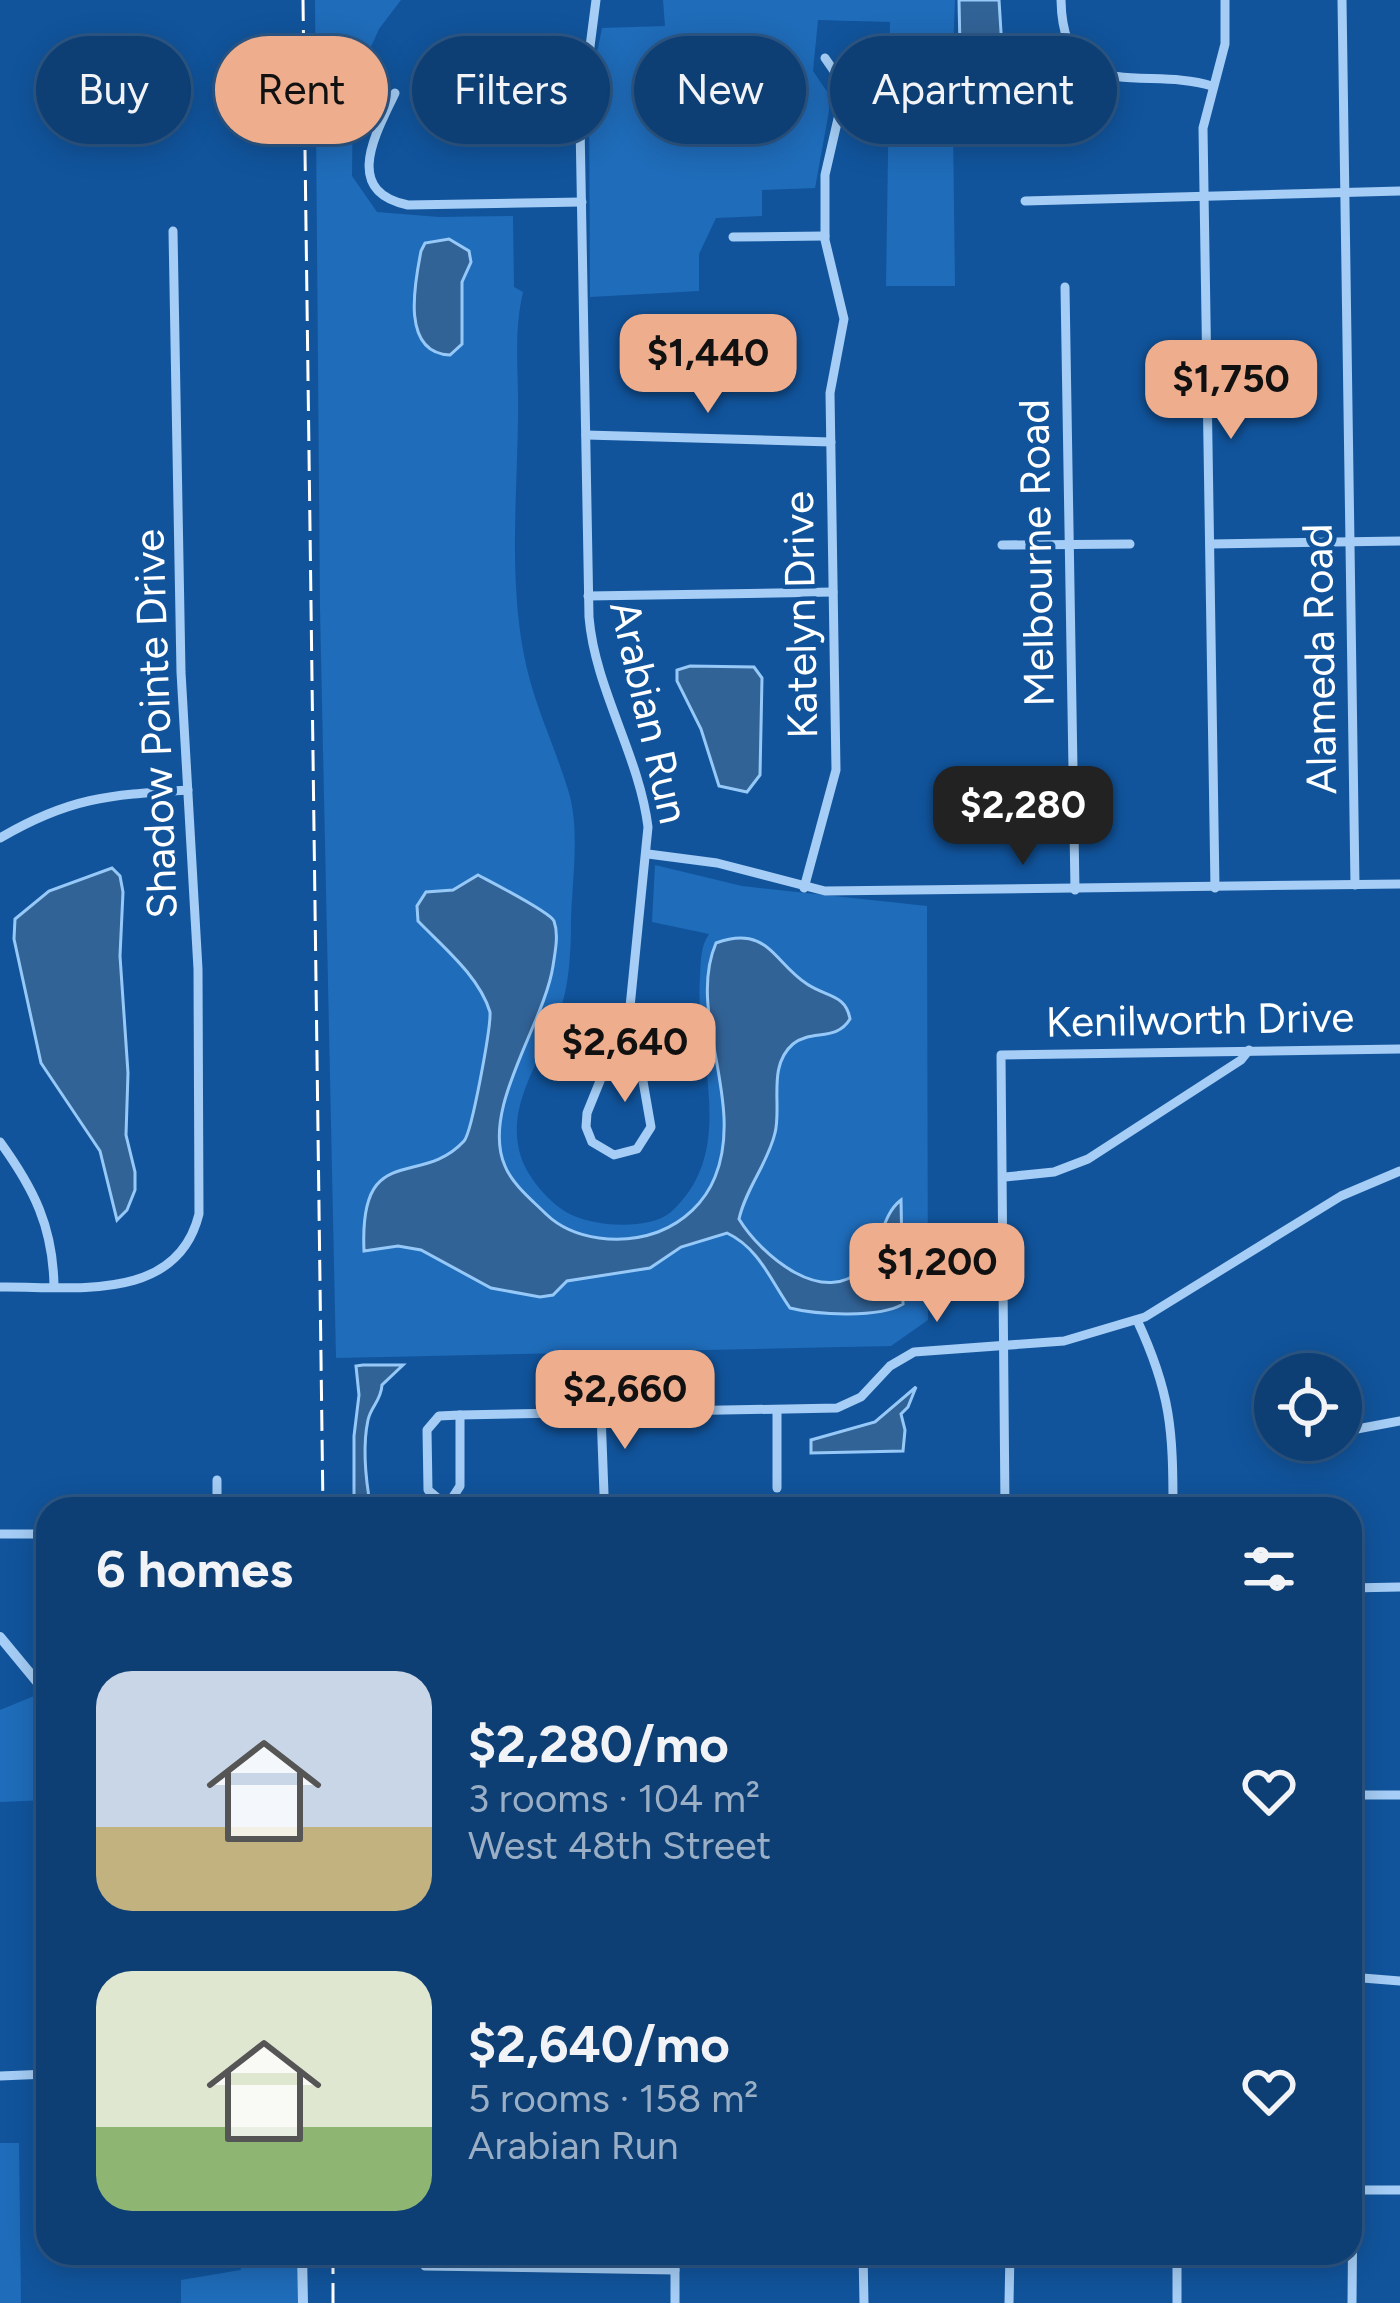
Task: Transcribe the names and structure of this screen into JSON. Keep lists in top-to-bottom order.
{
  "streets": {
    "street": [
      "Melbourne Road",
      "Katelyn Drive",
      "Alameda Road",
      "Arabian Run",
      "Shadow Pointe Drive",
      "Kenilworth Drive"
    ]
  },
  "page": {
    "chip": [
      "Buy",
      "Rent",
      "Filters",
      "New",
      "Apartment"
    ],
    "price": [
      "$1,440",
      "$1,750",
      "$2,280",
      "$2,640",
      "$1,200",
      "$2,660"
    ],
    "heading": "6 homes",
    "list": [
      {
        "name": "$2,280/mo",
        "note": "3 rooms · 104 m² · West 48th Street"
      },
      {
        "name": "$2,640/mo",
        "note": "5 rooms · 158 m² · Arabian Run"
      }
    ]
  }
}
